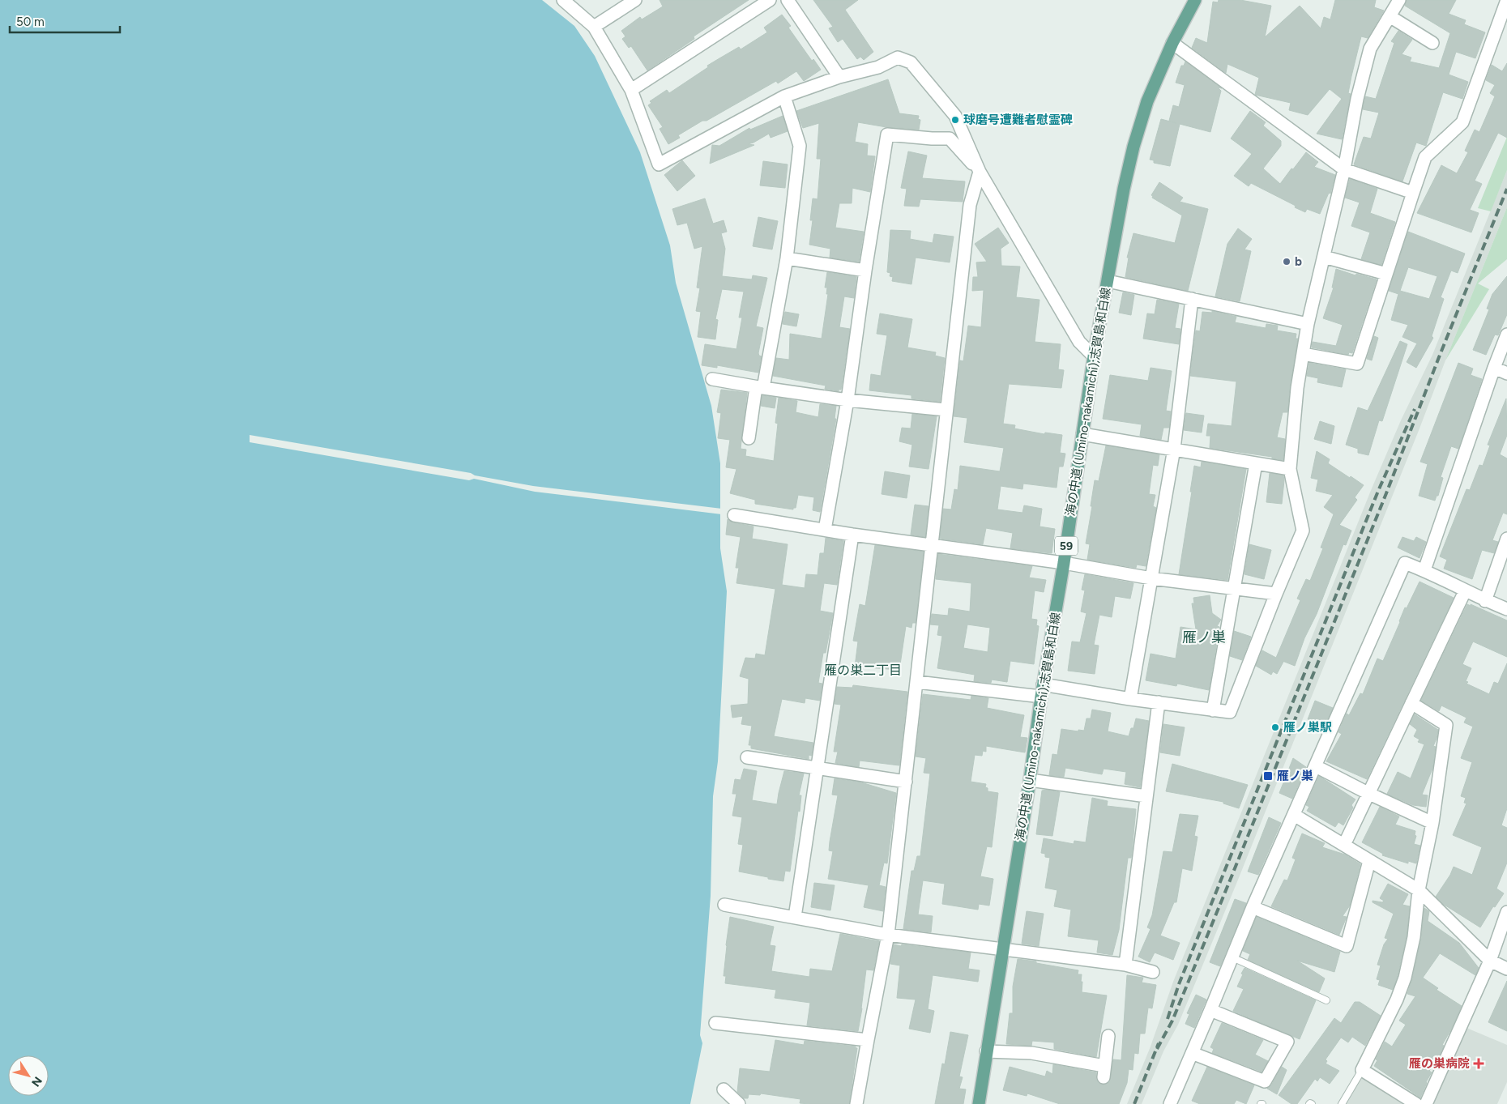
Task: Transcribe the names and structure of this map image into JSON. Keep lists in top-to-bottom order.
{
  "streets": {
    "main road": ["海の中道 (Umino-nakamichi);志賀島和白線", "59"]
  },
  "districts": ["雁ノ巣", "雁の巣二丁目"],
  "places": {
    "other": ["球磨号遭難者慰霊碑", "b", "雁ノ巣駅"],
    "transit": ["雁ノ巣"],
    "health": ["雁の巣病院"]
  },
  "scale_bar": "50 m",
  "north": "bottom right"
}
